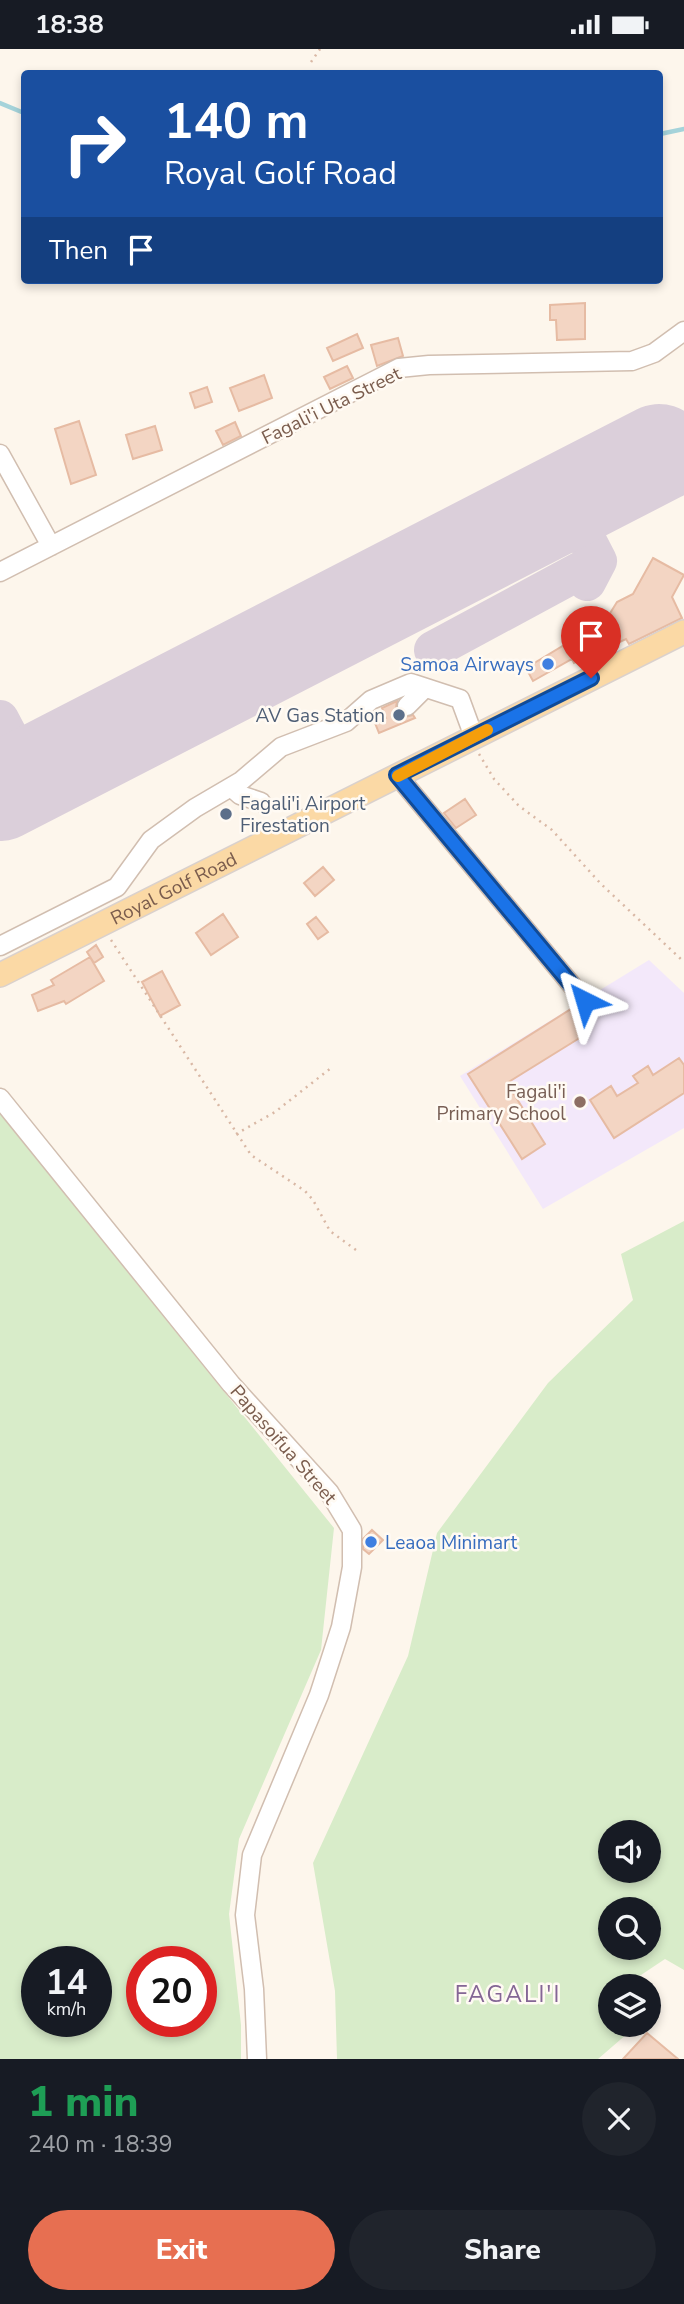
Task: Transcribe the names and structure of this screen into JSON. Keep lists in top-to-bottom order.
{
  "streets": {
    "main road": ["Royal Golf Road"],
    "street": ["Fagali'i Uta Street", "Papasoifua Street"]
  },
  "districts": ["FAGALI'I"],
  "places": [
    "Samoa Airways",
    "AV Gas Station",
    "Fagali'i Airport Firestation",
    "Fagali'i Primary School",
    "Leaoa Minimart"
  ],
  "page": {
    "status": "18:38",
    "turn": ["140 m", "Royal Golf Road"],
    "then": "Then",
    "speed": "14 km/h",
    "limit": "20",
    "heading": ["1 min", "240 m · 18:39"],
    "buttons": ["Exit", "Share"]
  }
}
